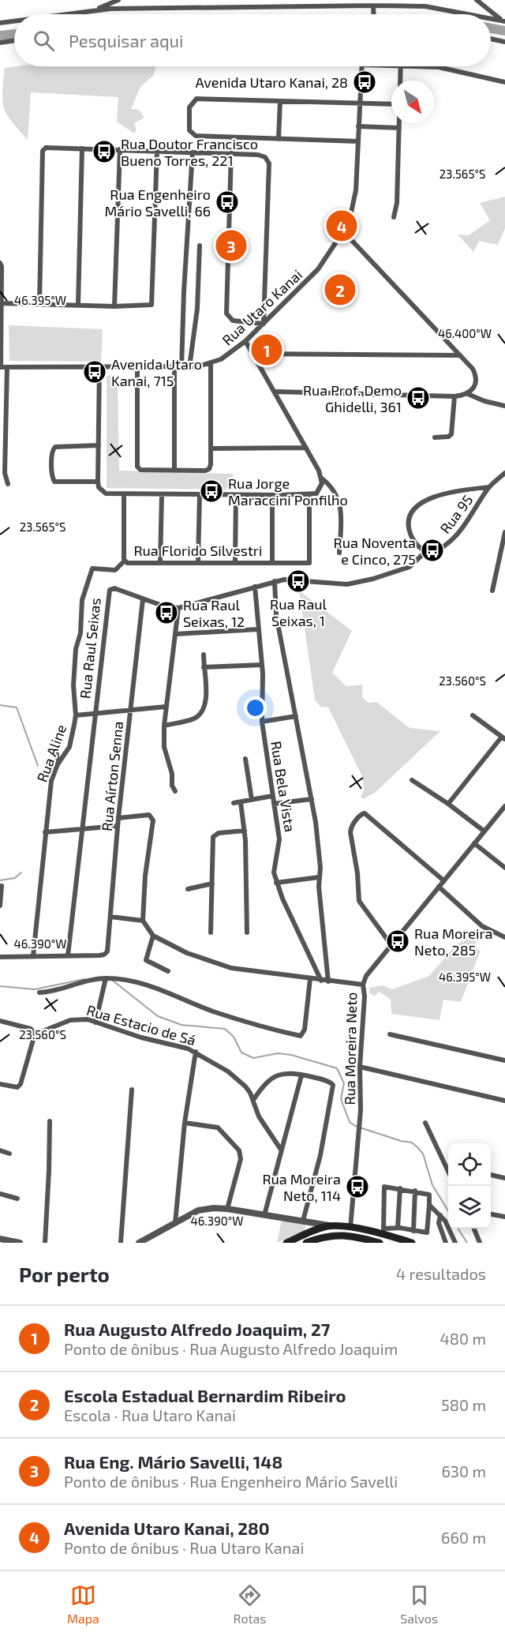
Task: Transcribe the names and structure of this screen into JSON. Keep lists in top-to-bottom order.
{
  "streets": {
    "street": [
      "Rua Utaro Kanai",
      "Rua 95",
      "Rua Florido Silvestri",
      "Rua Raul Seixas",
      "Rua Aline",
      "Rua Aírton Senna",
      "Rua Bela Vista",
      "Rua Estacio de Sá",
      "Rua Moreira Neto"
    ]
  },
  "crossings": [
    ["Rua 95", "Rua Raul Seixas"],
    ["Rua Florido Silvestri", "Rua Aline"],
    ["Rua Raul Seixas", "Rua Aírton Senna"],
    ["Rua Raul Seixas", "Rua Bela Vista"]
  ],
  "places": {
    "bus stop": [
      "Avenida Utaro Kanai, 28",
      "Rua Doutor Francisco Bueno Torres, 221",
      "Rua Engenheiro Mário Savelli, 66",
      "Avenida Utaro Kanai, 715",
      "Rua Prof. Demo Ghidelli, 361",
      "Rua Jorge Maraccini Ponfilho",
      "Rua Noventa e Cinco, 275",
      "Rua Raul Seixas, 1",
      "Rua Raul Seixas, 12",
      "Rua Moreira Neto, 285",
      "Rua Moreira Neto, 114"
    ]
  },
  "north": "bottom right",
  "page": {
    "search": "Pesquisar aqui",
    "pins": [
      "4",
      "3",
      "2",
      "1"
    ],
    "heading": ["Por perto", "4 resultados"],
    "list": [
      {
        "mark": "1",
        "name": "Rua Augusto Alfredo Joaquim, 27",
        "note": "Ponto de ônibus · Rua Augusto Alfredo Joaquim",
        "value": "480 m"
      },
      {
        "mark": "2",
        "name": "Escola Estadual Bernardim Ribeiro",
        "note": "Escola · Rua Utaro Kanai",
        "value": "580 m"
      },
      {
        "mark": "3",
        "name": "Rua Eng. Mário Savelli, 148",
        "note": "Ponto de ônibus · Rua Engenheiro Mário Savelli",
        "value": "630 m"
      },
      {
        "mark": "4",
        "name": "Avenida Utaro Kanai, 280",
        "note": "Ponto de ônibus · Rua Utaro Kanai",
        "value": "660 m"
      }
    ],
    "nav": ["Mapa", "Rotas", "Salvos"]
  },
  "coordinates": [
    "23.565°S",
    "46.395°W",
    "46.400°W",
    "23.560°S",
    "46.390°W"
  ]
}
